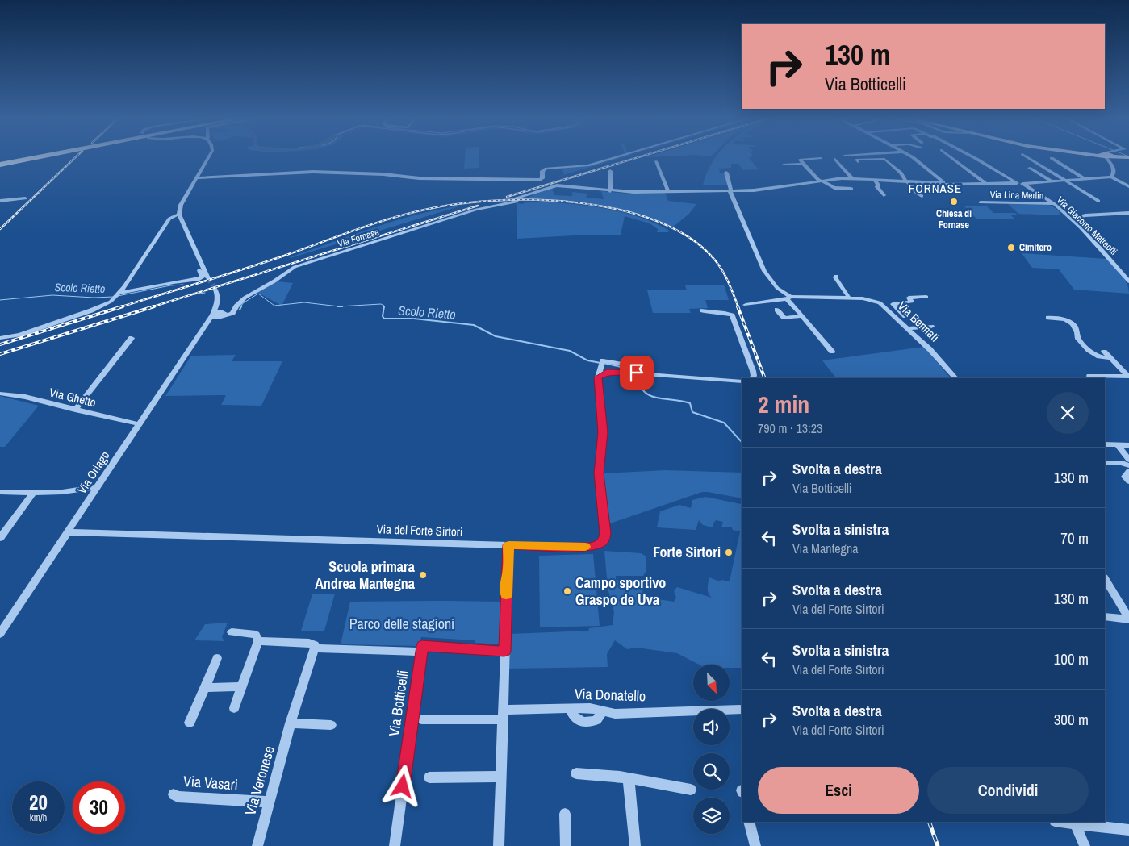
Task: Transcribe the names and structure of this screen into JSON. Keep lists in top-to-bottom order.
{
  "streets": {
    "street": [
      "Via Lina Merlin",
      "Via Giacomo Matteotti",
      "Via Fornase",
      "Via Bennati",
      "Via Ghetto",
      "Via Oriago",
      "Via del Forte Sirtori",
      "Via Donatello",
      "Via Botticelli",
      "Via Veronese",
      "Via Vasari"
    ]
  },
  "crossings": [
    ["Via Lina Merlin", "Via Giacomo Matteotti"],
    ["Via Giacomo Matteotti", "Via Fornase"],
    ["Via Fornase", "Via Oriago"],
    ["Via Ghetto", "Via Oriago"],
    ["Via Oriago", "Via del Forte Sirtori"],
    ["Via Veronese", "Via Vasari"]
  ],
  "districts": ["FORNASE"],
  "water": ["Scolo Rietto"],
  "parks": ["Parco delle stagioni"],
  "places": [
    "Chiesa di Fornase",
    "Cimitero",
    "Forte Sirtori",
    "Scuola primara Andrea Mantegna",
    "Campo sportivo Graspo de Uva"
  ],
  "north": "bottom right",
  "page": {
    "turn": ["130 m", "Via Botticelli"],
    "heading": ["2 min", "790 m · 13:23"],
    "list": [
      {
        "name": "Svolta a destra",
        "note": "Via Botticelli",
        "value": "130 m"
      },
      {
        "name": "Svolta a sinistra",
        "note": "Via Mantegna",
        "value": "70 m"
      },
      {
        "name": "Svolta a destra",
        "note": "Via del Forte Sirtori",
        "value": "130 m"
      },
      {
        "name": "Svolta a sinistra",
        "note": "Via del Forte Sirtori",
        "value": "100 m"
      },
      {
        "name": "Svolta a destra",
        "note": "Via del Forte Sirtori",
        "value": "300 m"
      }
    ],
    "buttons": ["Esci", "Condividi"],
    "speed": "20 km/h",
    "limit": "30"
  }
}
